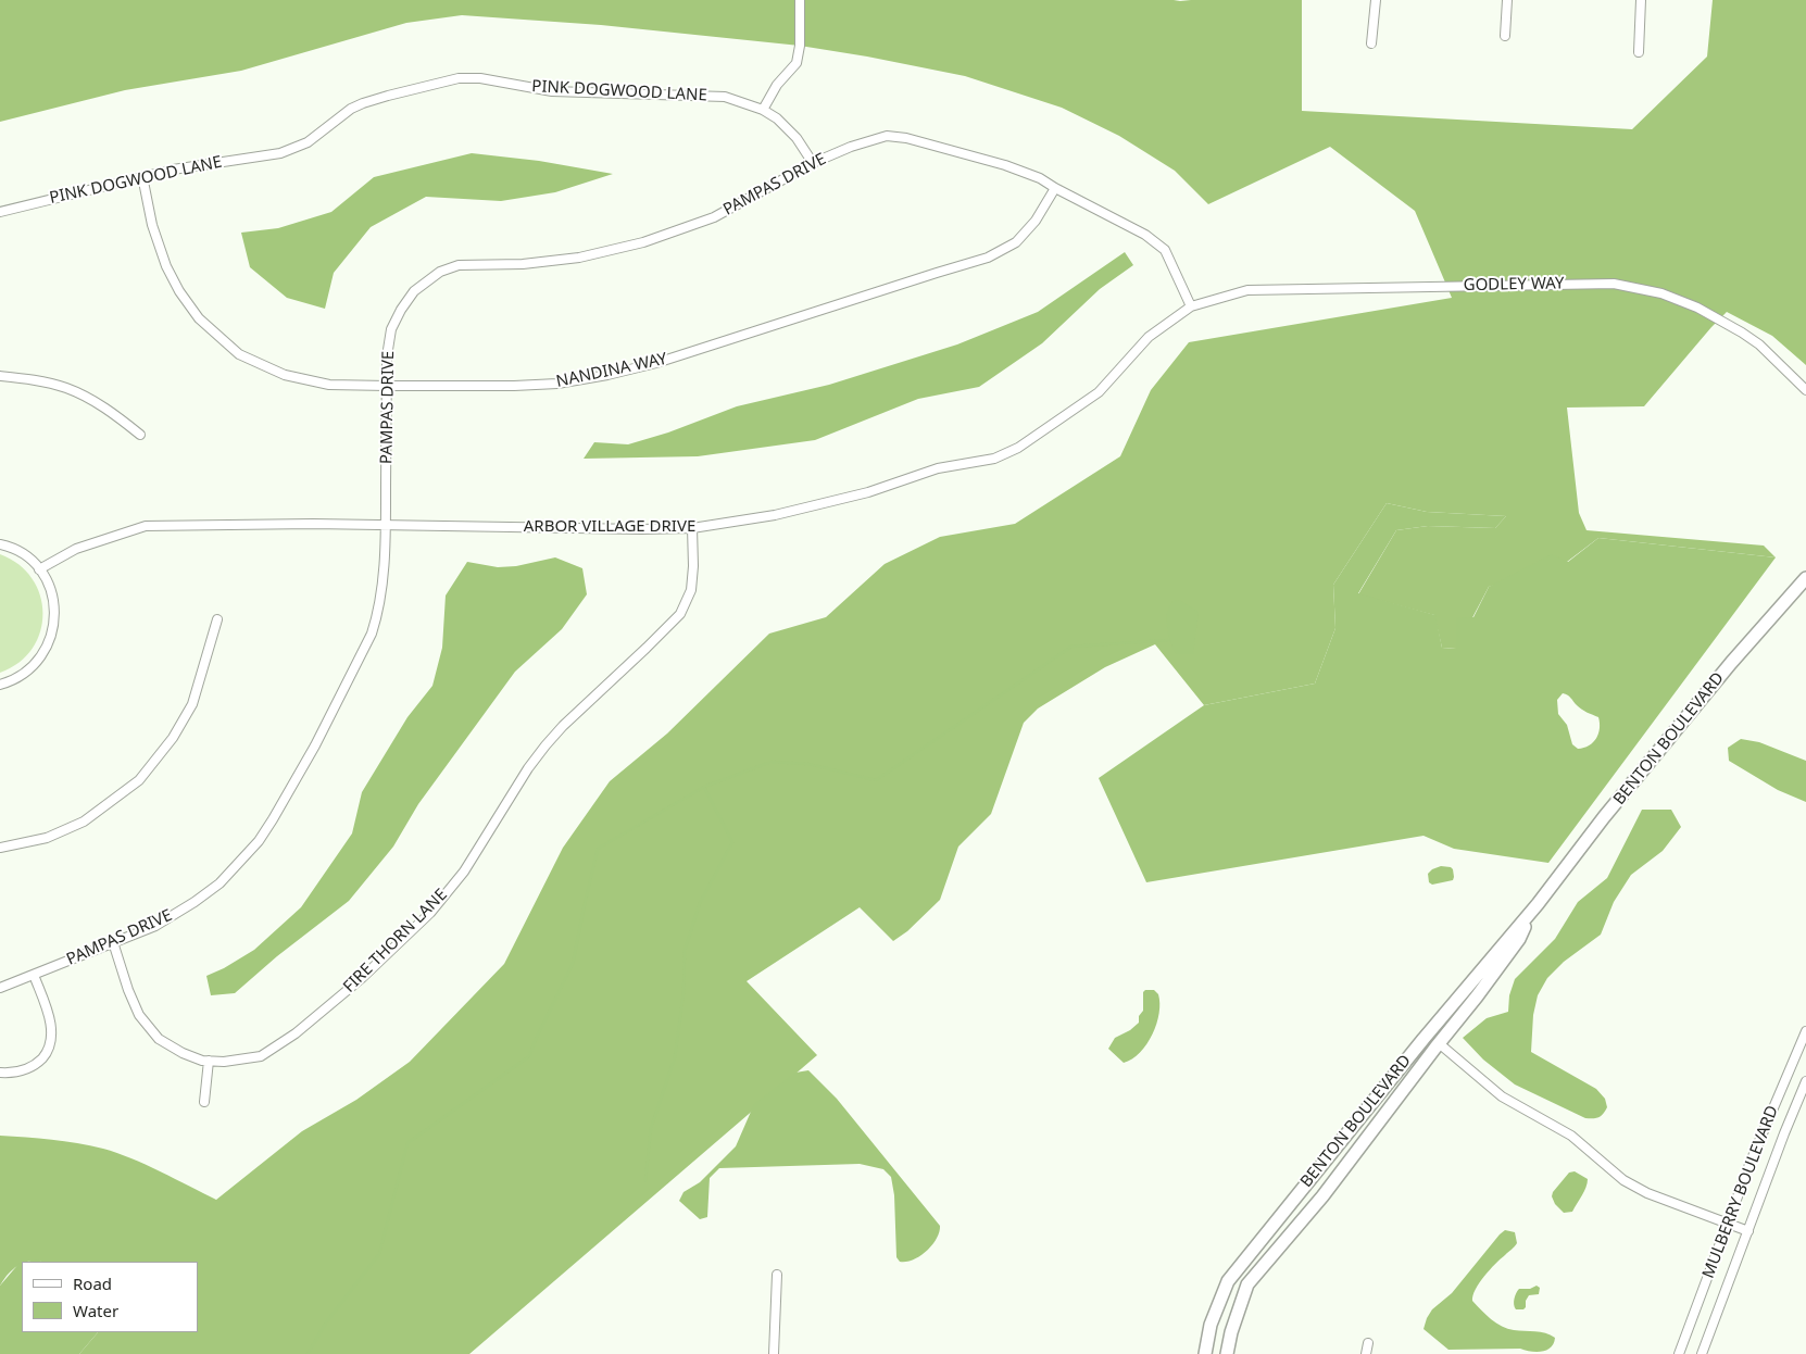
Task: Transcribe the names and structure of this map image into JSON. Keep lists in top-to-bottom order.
{
  "streets": {
    "street": [
      "PINK DOGWOOD LANE",
      "PAMPAS DRIVE",
      "GODLEY WAY",
      "NANDINA WAY",
      "ARBOR VILLAGE DRIVE",
      "BENTON BOULEVARD",
      "FIRE THORN LANE",
      "MULBERRY BOULEVARD"
    ]
  },
  "crossings": [
    ["PINK DOGWOOD LANE", "PAMPAS DRIVE"],
    ["PINK DOGWOOD LANE", "NANDINA WAY"],
    ["PAMPAS DRIVE", "GODLEY WAY"],
    ["PAMPAS DRIVE", "NANDINA WAY"],
    ["PAMPAS DRIVE", "ARBOR VILLAGE DRIVE"],
    ["PAMPAS DRIVE", "FIRE THORN LANE"],
    ["GODLEY WAY", "ARBOR VILLAGE DRIVE"],
    ["ARBOR VILLAGE DRIVE", "FIRE THORN LANE"]
  ],
  "legend": ["Road", "Water"]
}
